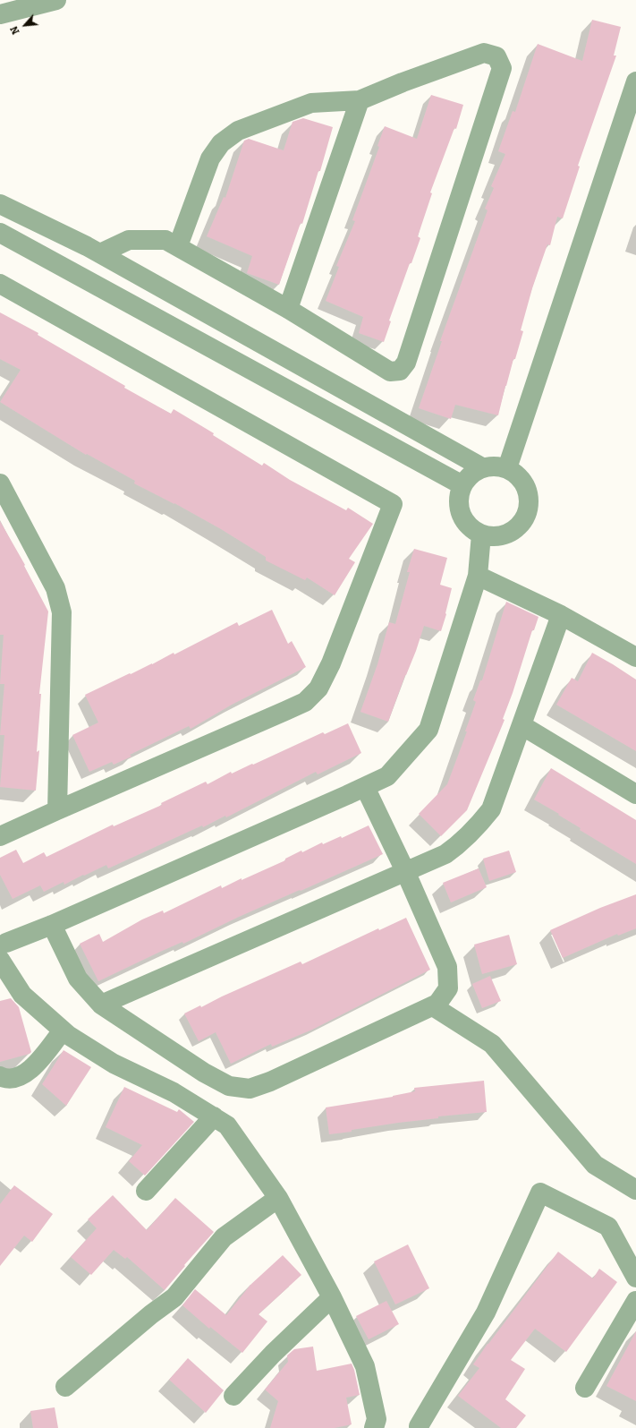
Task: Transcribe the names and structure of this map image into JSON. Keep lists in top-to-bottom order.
{
  "north": "bottom left"
}
